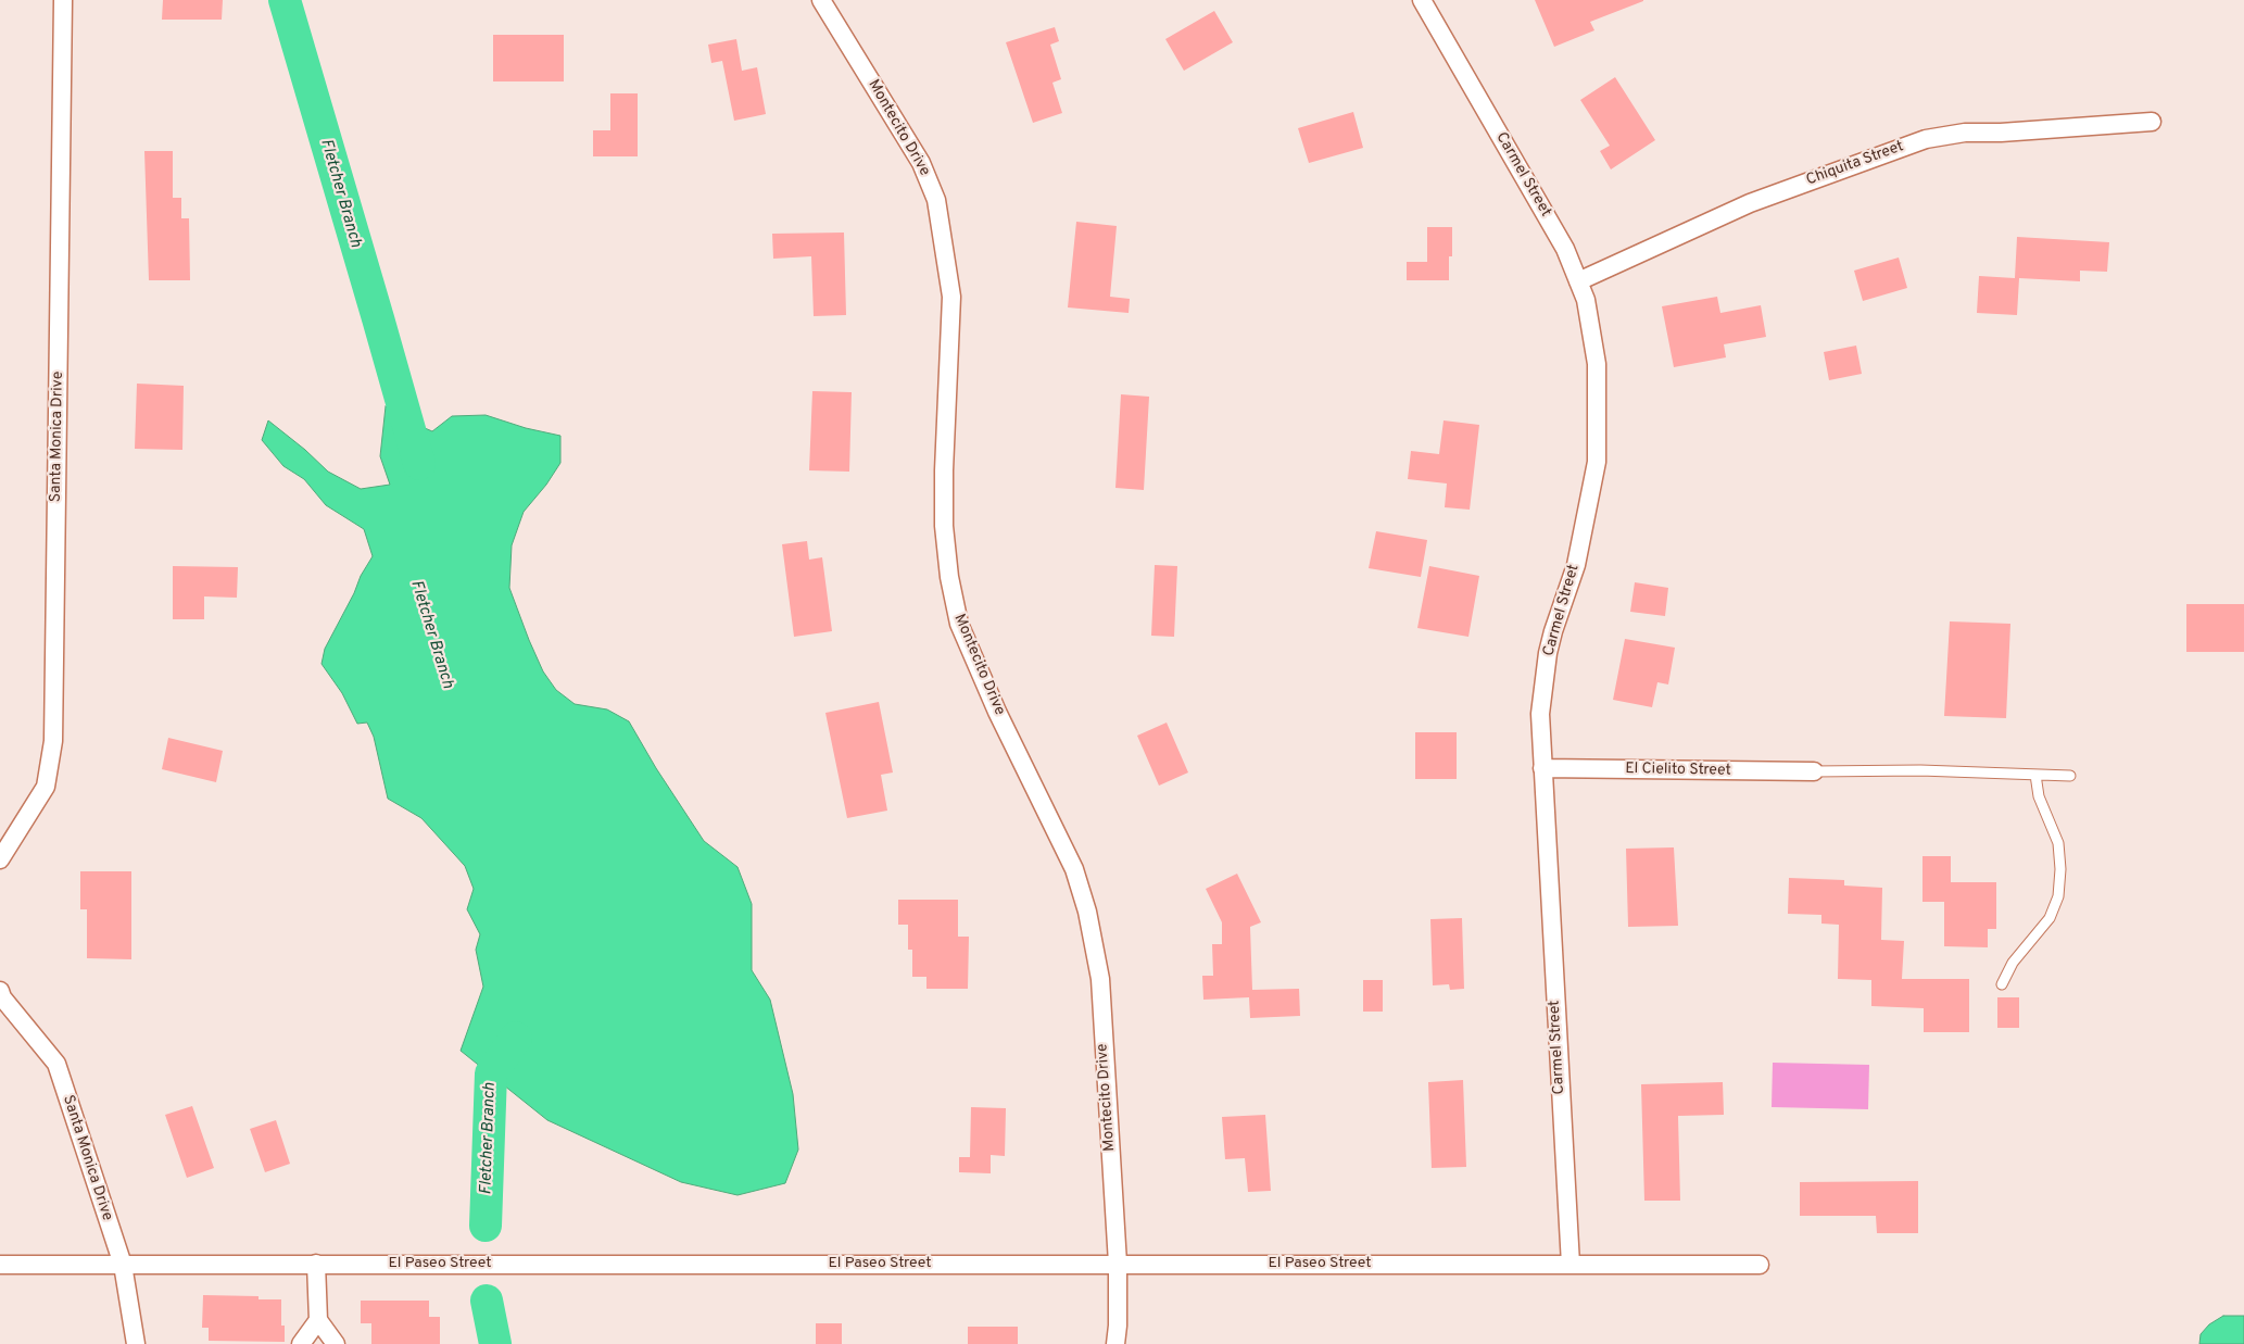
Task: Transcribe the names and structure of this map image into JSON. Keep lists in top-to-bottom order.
{
  "streets": {
    "street": [
      "Montecito Drive",
      "Chiquita Street",
      "Carmel Street",
      "Santa Monica Drive",
      "El Cielito Street",
      "El Paseo Street"
    ]
  },
  "crossings": [
    ["Montecito Drive", "El Paseo Street"],
    ["Chiquita Street", "Carmel Street"],
    ["Carmel Street", "El Cielito Street"],
    ["Carmel Street", "El Paseo Street"],
    ["Santa Monica Drive", "El Paseo Street"]
  ],
  "water": ["Fletcher Branch"]
}
